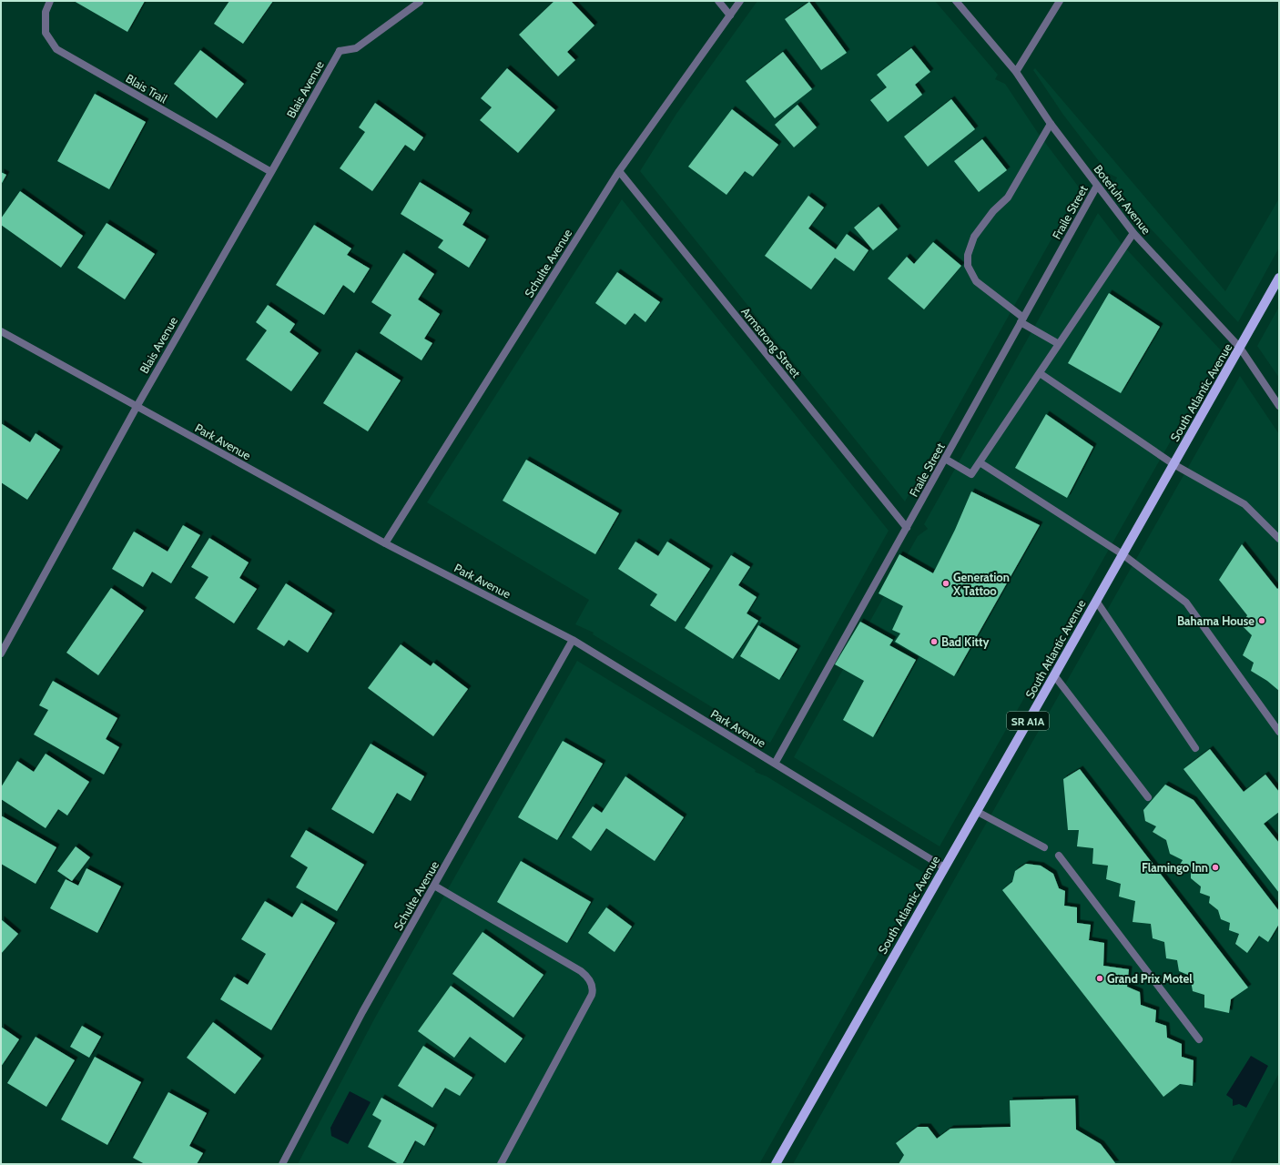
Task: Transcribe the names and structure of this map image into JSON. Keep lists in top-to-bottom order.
{
  "streets": {
    "main road": ["South Atlantic Avenue", "SR A1A"],
    "street": [
      "Blais Trail",
      "Blais Avenue",
      "Botefuhr Avenue",
      "Fraile Street",
      "Schulte Avenue",
      "Armstrong Street",
      "Park Avenue"
    ]
  },
  "crossings": [
    ["Blais Trail", "Blais Avenue"],
    ["Blais Avenue", "Park Avenue"],
    ["Botefuhr Avenue", "Fraile Street"],
    ["Botefuhr Avenue", "South Atlantic Avenue"],
    ["Fraile Street", "Armstrong Street"],
    ["Fraile Street", "Park Avenue"],
    ["Schulte Avenue", "Armstrong Street"],
    ["Schulte Avenue", "Park Avenue"],
    ["South Atlantic Avenue", "Park Avenue"]
  ],
  "places": [
    "Generation X Tattoo",
    "Bahama House",
    "Bad Kitty",
    "Flamingo Inn",
    "Grand Prix Motel"
  ]
}
